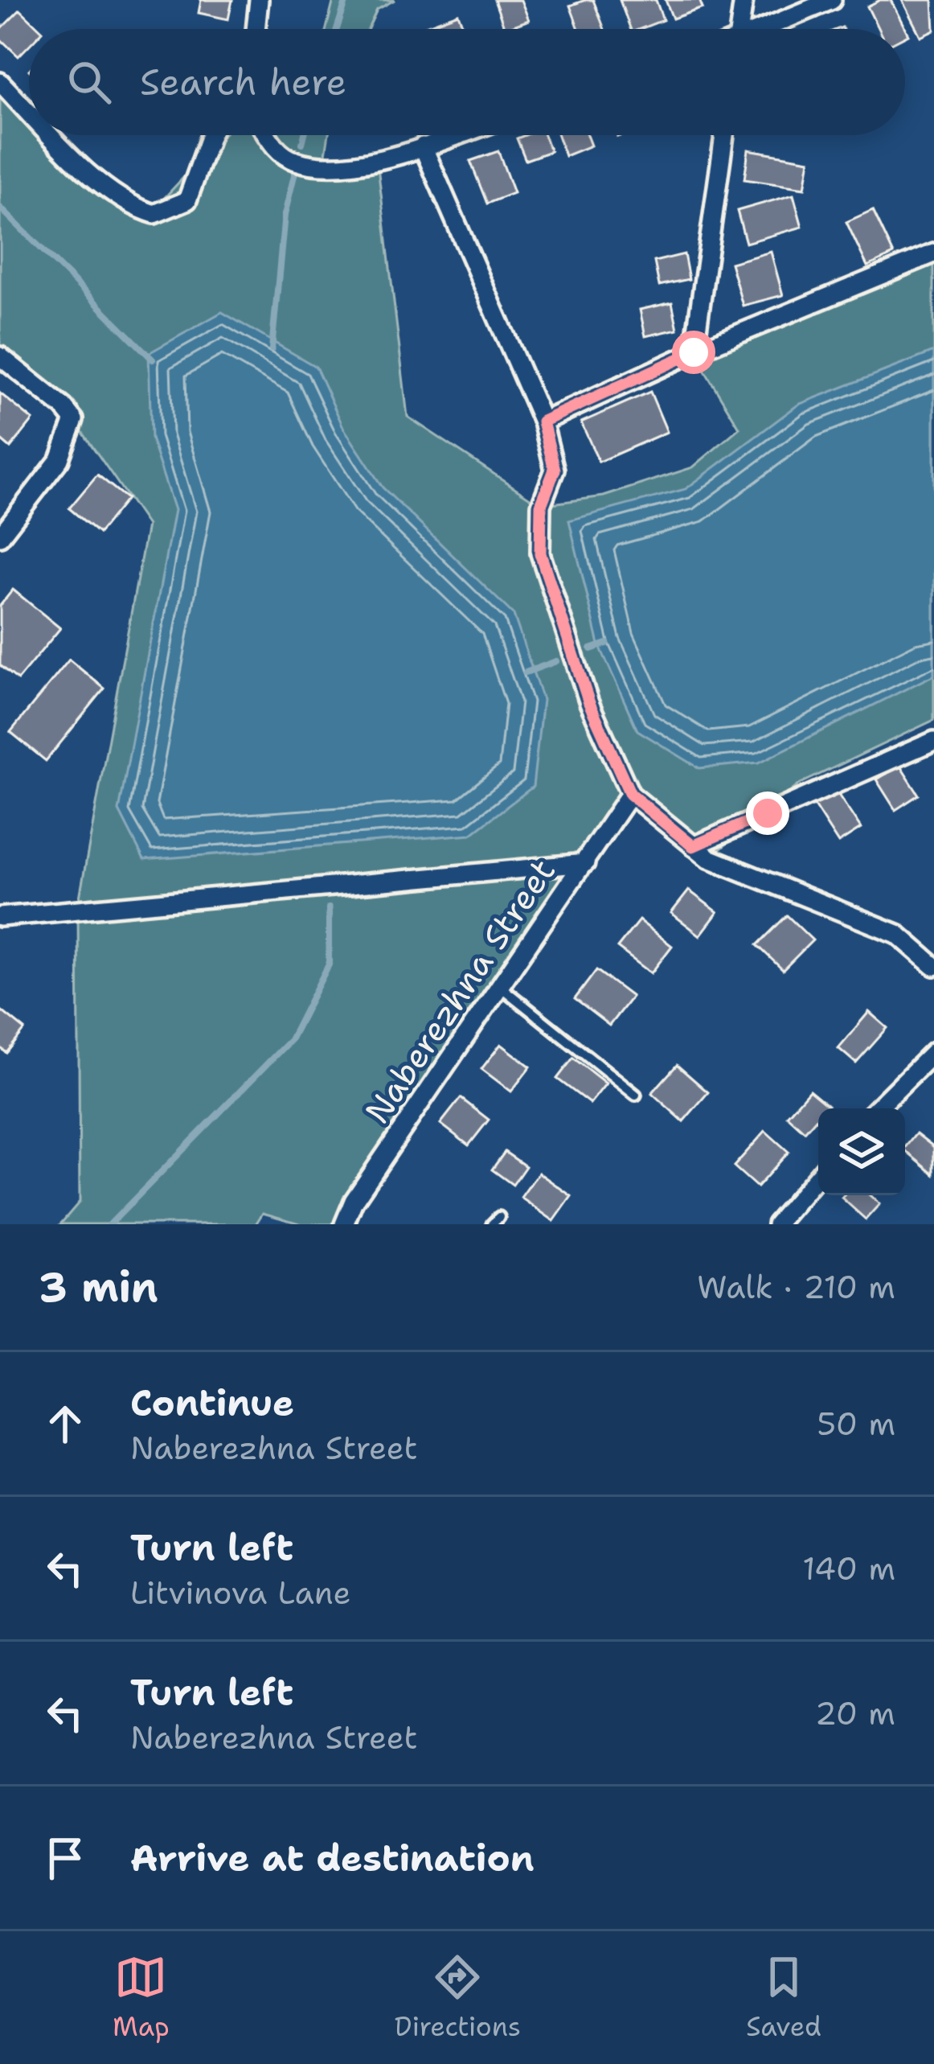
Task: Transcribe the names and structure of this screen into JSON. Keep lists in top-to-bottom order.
{
  "streets": {
    "street": ["Naberezhna Street"]
  },
  "page": {
    "search": "Search here",
    "heading": ["3 min", "Walk · 210 m"],
    "list": [
      ["Continue", "Naberezhna Street", "50 m"],
      ["Turn left", "Litvinova Lane", "140 m"],
      ["Turn left", "Naberezhna Street", "20 m"],
      "Arrive at destination"
    ],
    "nav": ["Map", "Directions", "Saved"]
  }
}
